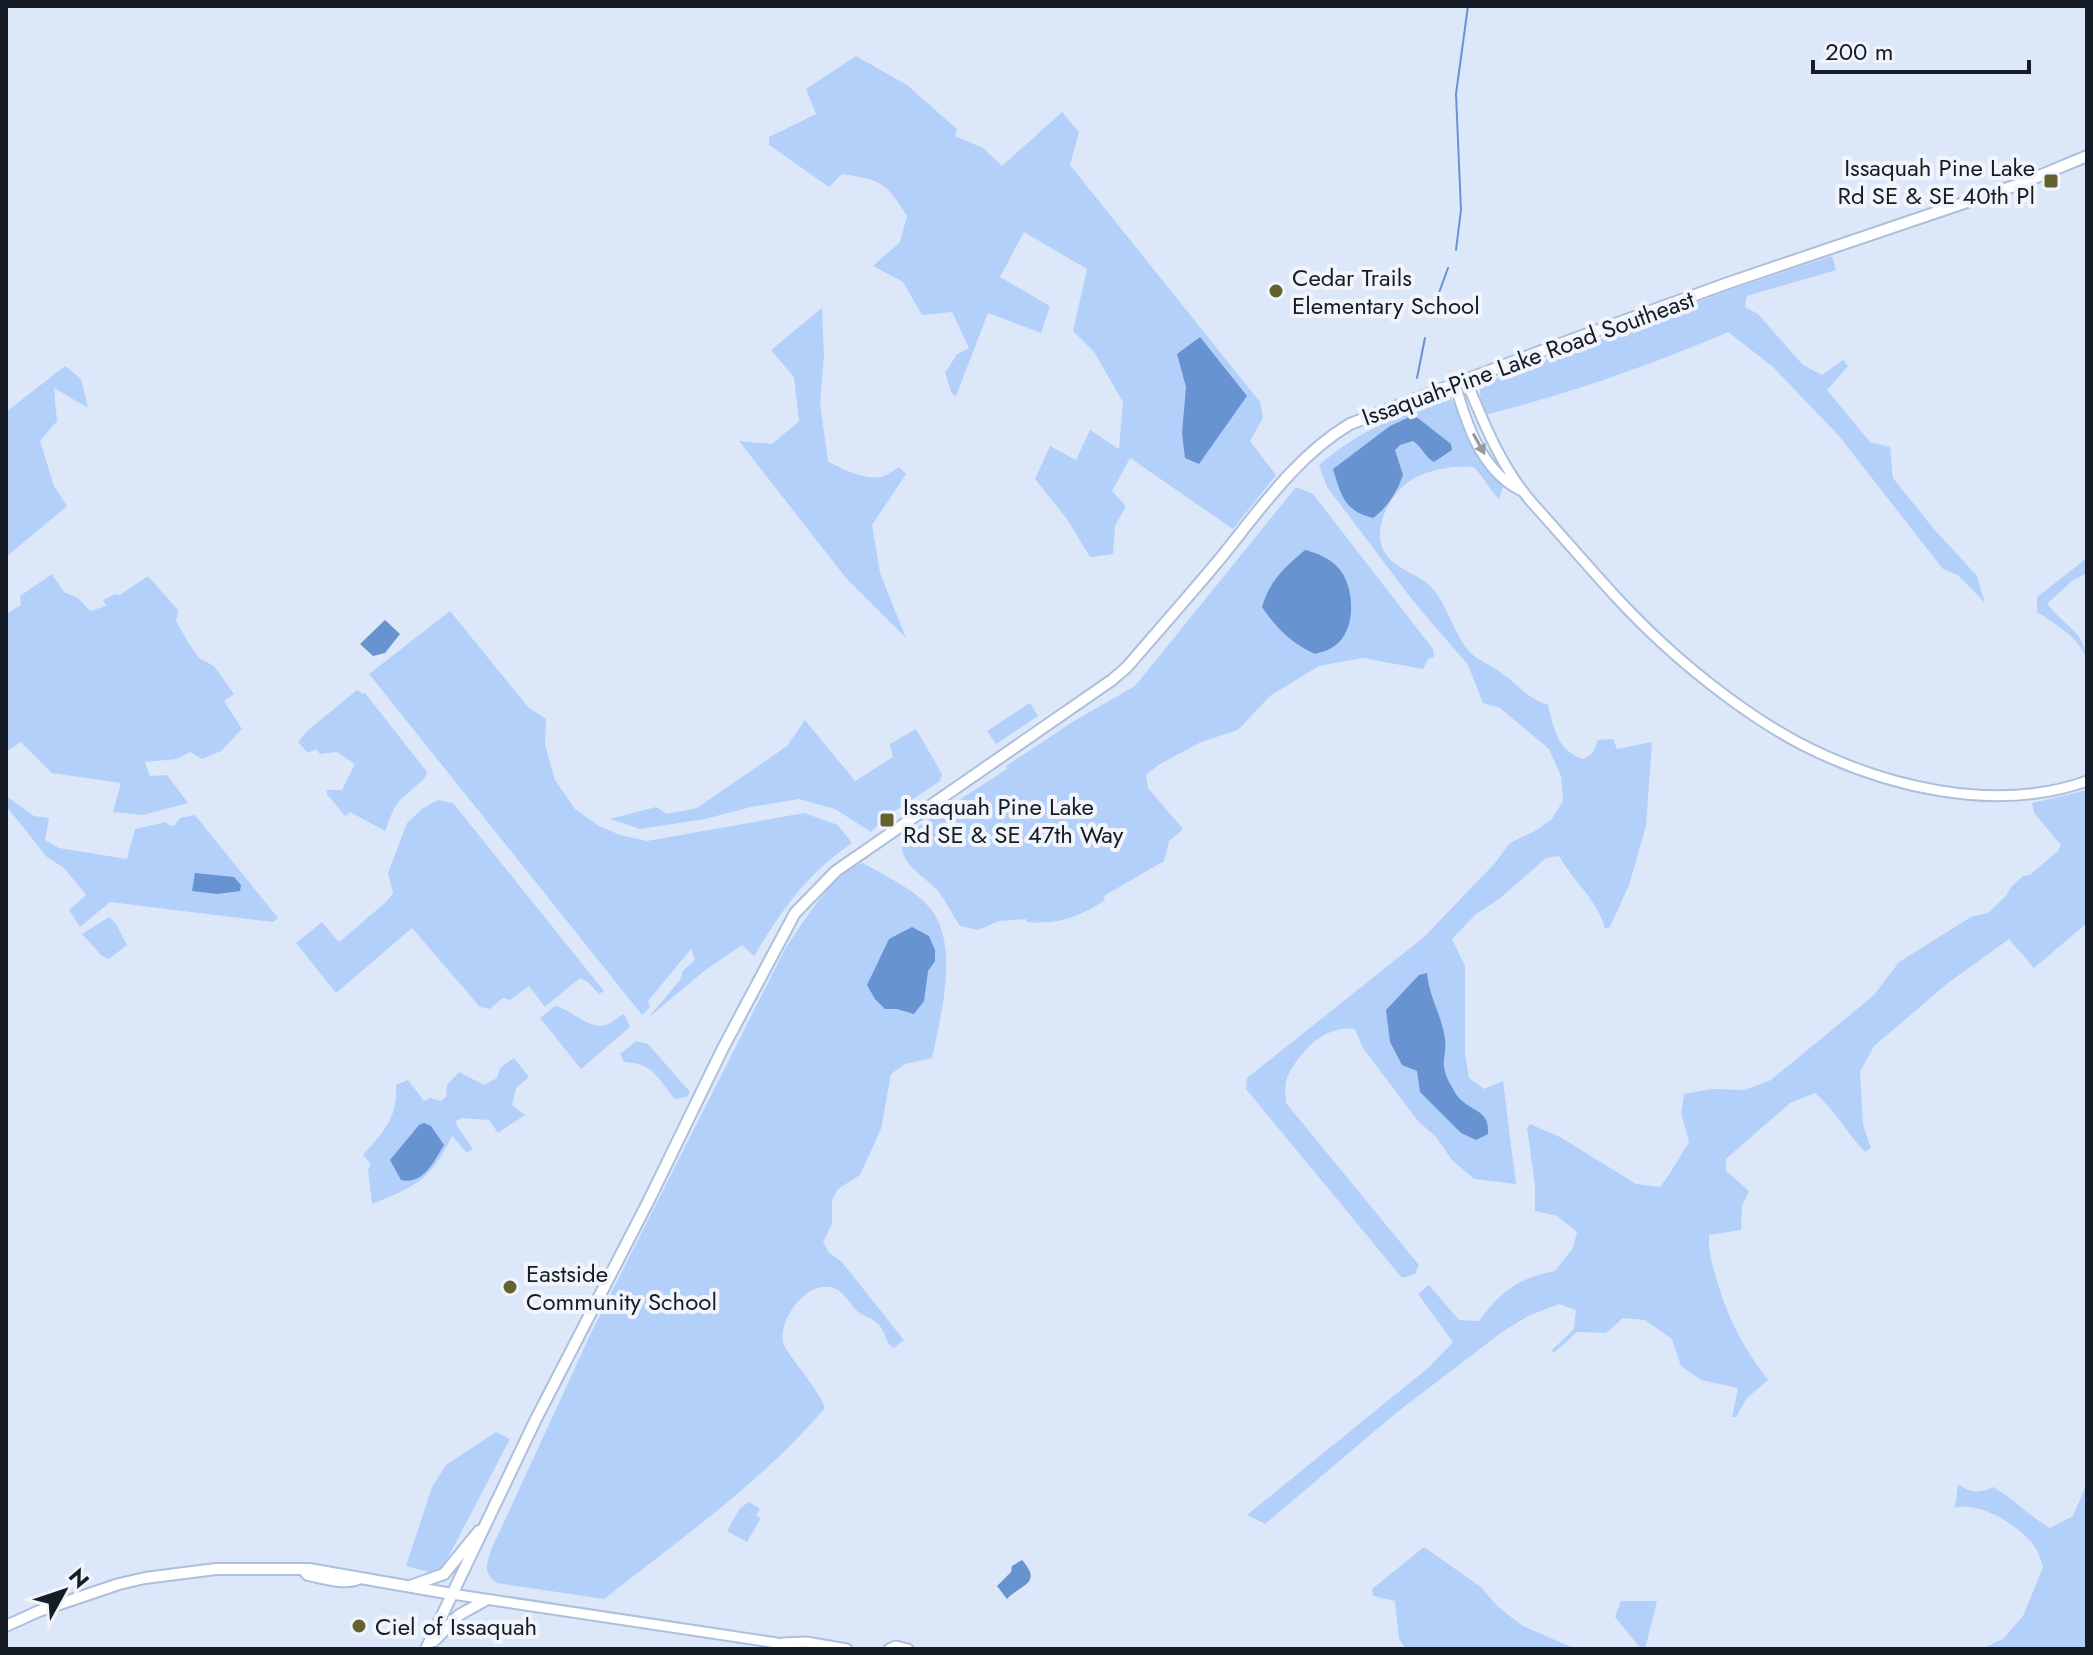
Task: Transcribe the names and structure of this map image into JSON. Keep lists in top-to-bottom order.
{
  "streets": {
    "main road": ["Issaquah-Pine Lake Road Southeast"]
  },
  "places": {
    "transit": ["Issaquah Pine Lake Rd SE & SE 40th Pl", "Issaquah Pine Lake Rd SE & SE 47th Way"],
    "other": ["Cedar Trails Elementary School", "Eastside Community School", "Ciel of Issaquah"]
  },
  "scale_bar": "200 m",
  "north": "top right"
}
